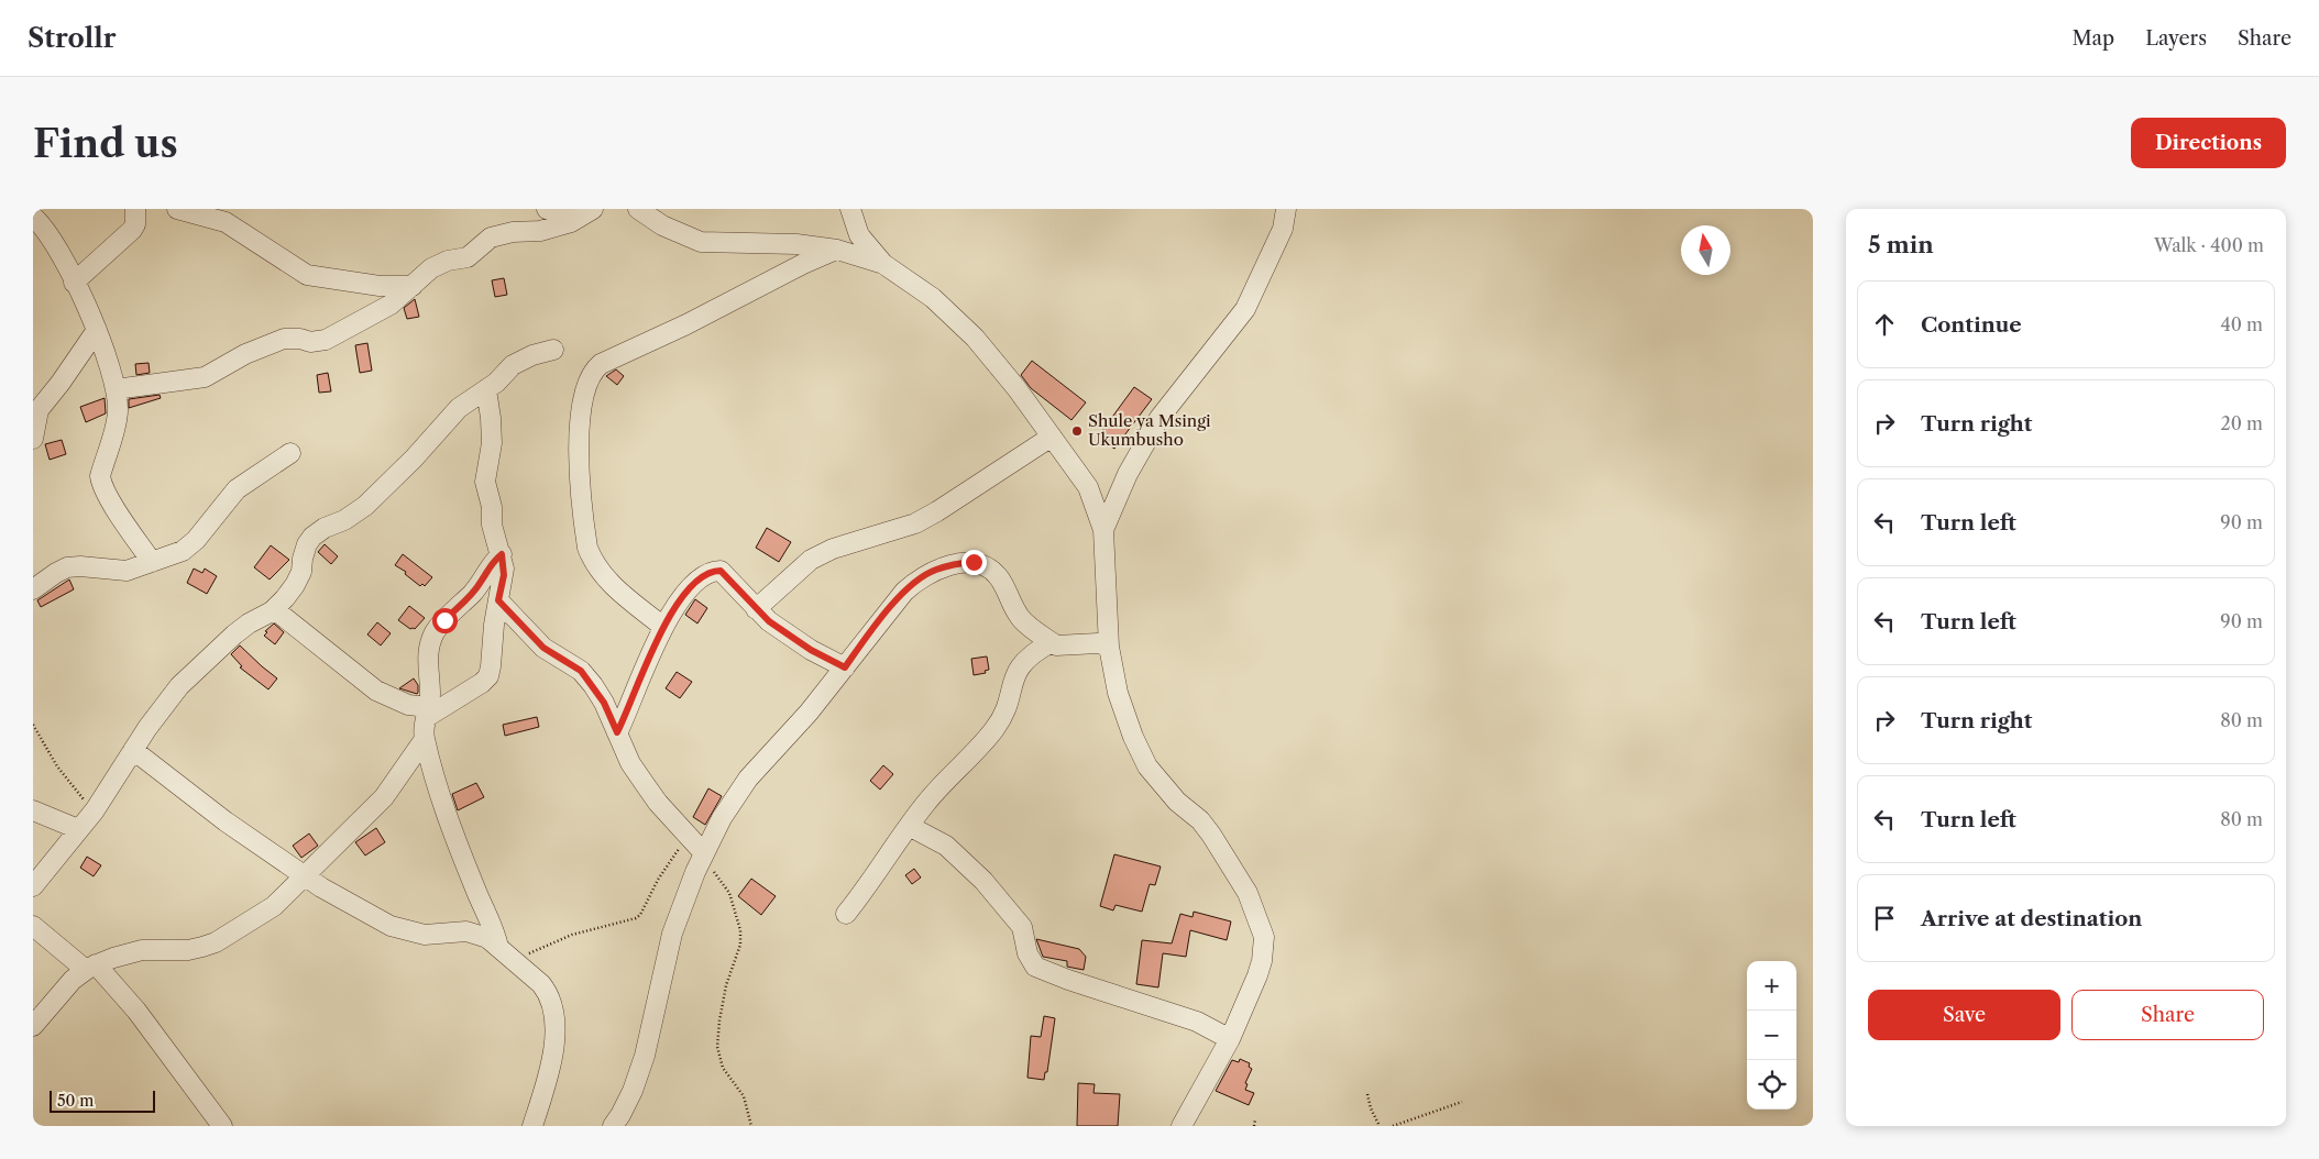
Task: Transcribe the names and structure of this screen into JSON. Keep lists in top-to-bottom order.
{
  "places": ["Shule ya Msingi Ukumbusho"],
  "scale_bar": "50 m",
  "north": "top",
  "page": {
    "header": "Strollr",
    "nav": ["Map", "Layers", "Share"],
    "buttons": [
      "Directions",
      ["Save", "Share"]
    ],
    "title": "Find us",
    "heading": ["5 min", "Walk · 400 m"],
    "list": [
      ["Continue", "40 m"],
      ["Turn right", "20 m"],
      ["Turn left", "90 m"],
      ["Turn left", "90 m"],
      ["Turn right", "80 m"],
      ["Turn left", "80 m"],
      "Arrive at destination"
    ],
    "map_buttons": ["+", "−"],
    "scale": "50 m"
  }
}
